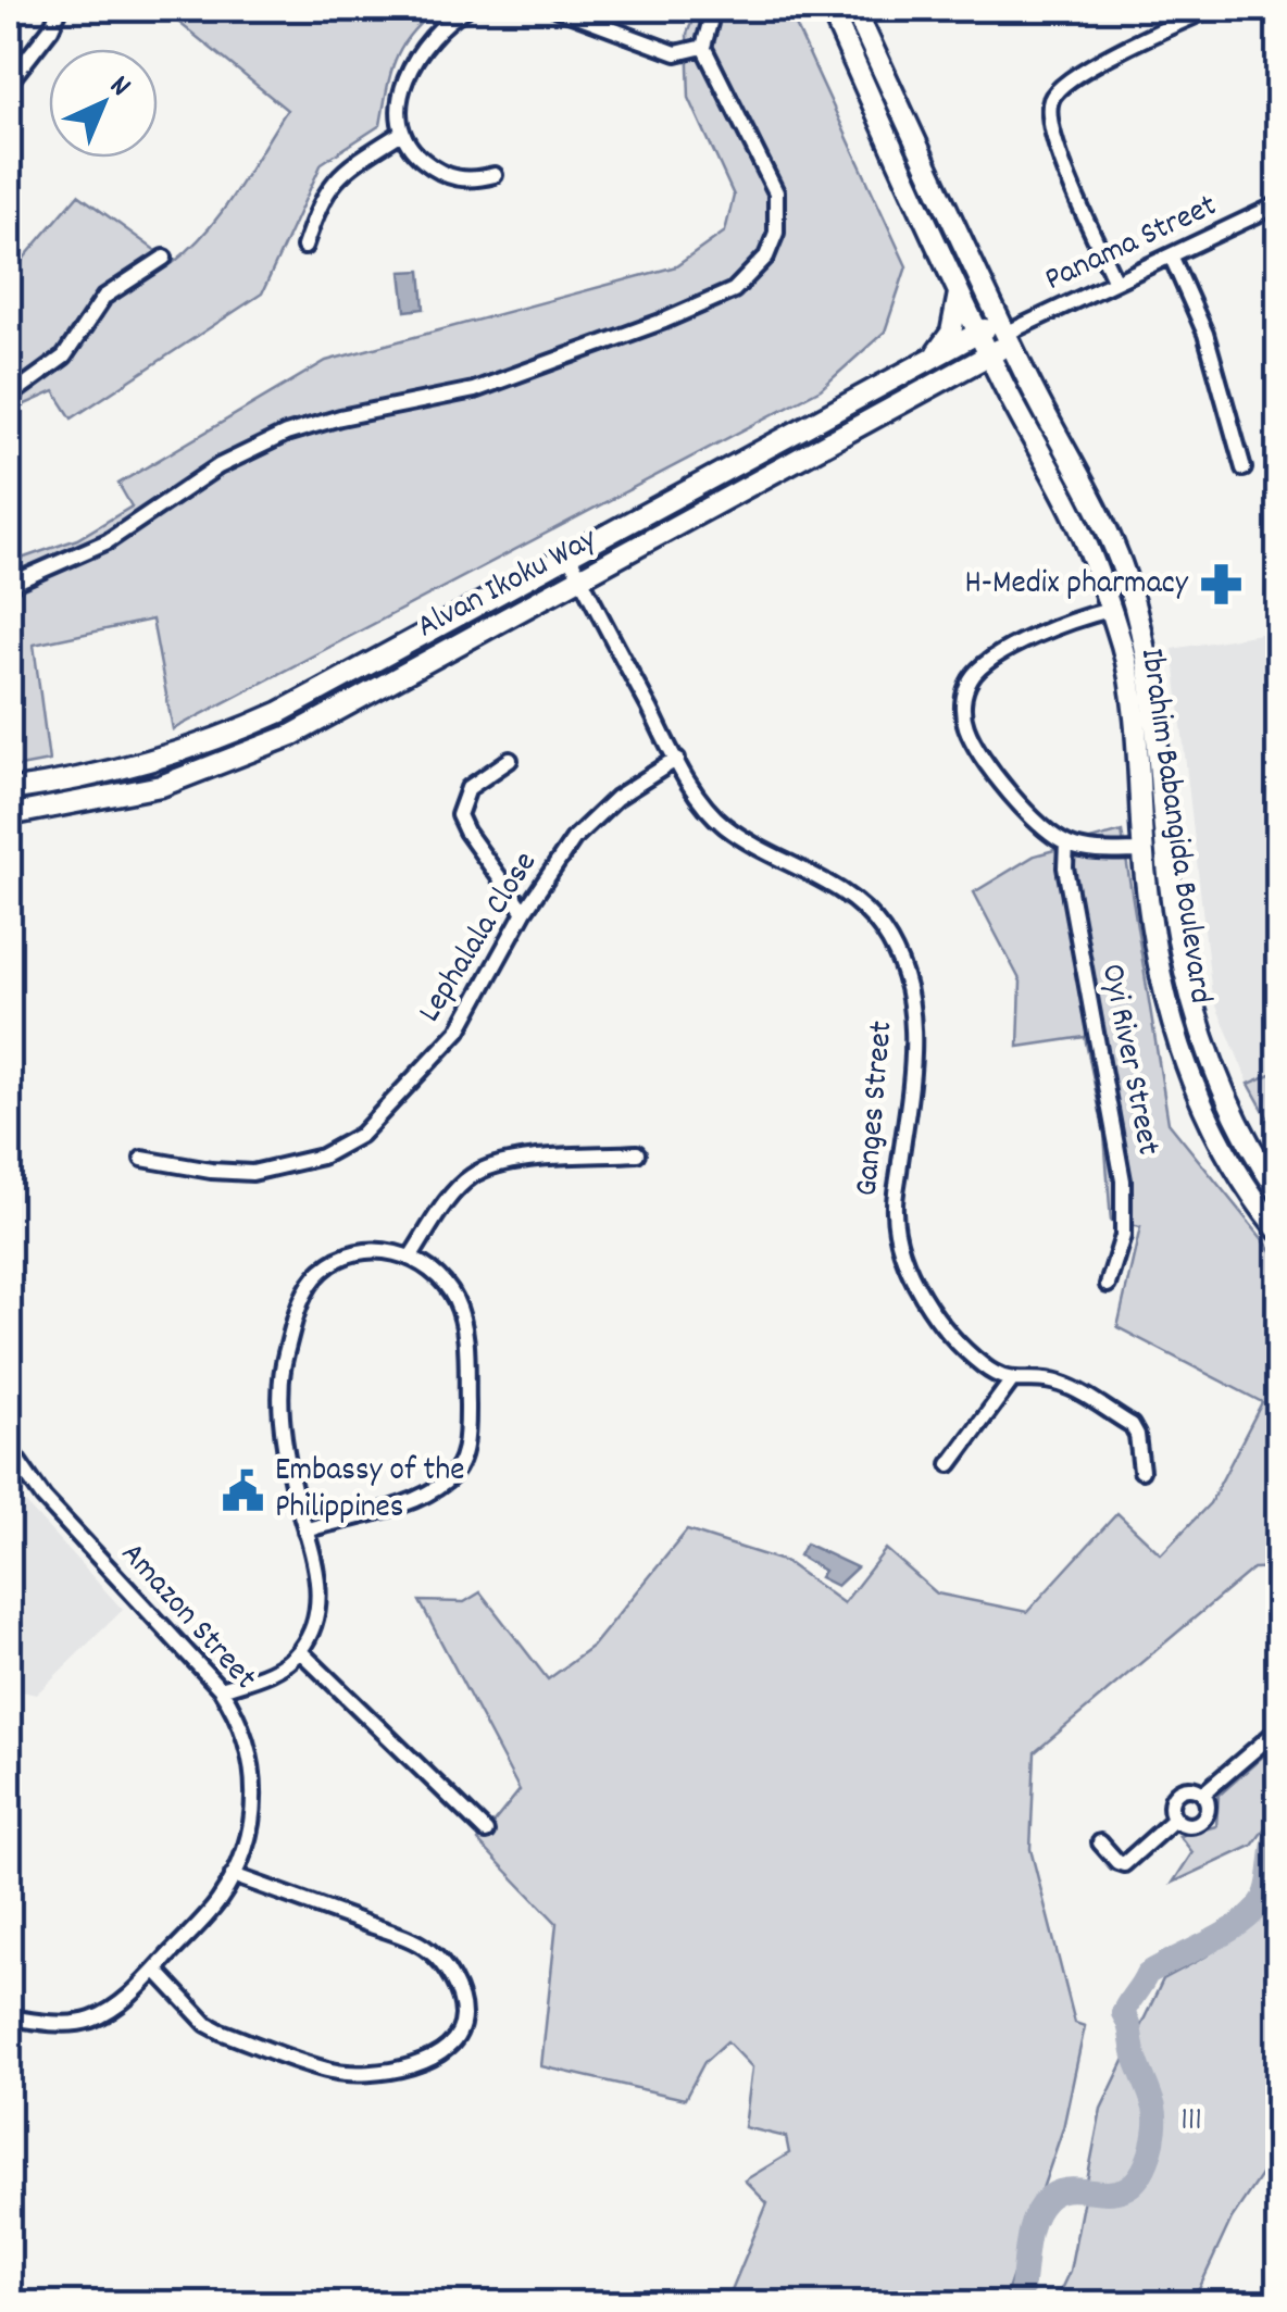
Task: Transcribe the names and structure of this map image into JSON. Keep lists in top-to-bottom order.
{
  "streets": {
    "street": [
      "Panama Street",
      "Alvan Ikoku Way",
      "Ibrahim Babangida Boulevard",
      "Lephalala Close",
      "Oyi River Street",
      "Ganges Street",
      "Amazon Street"
    ]
  },
  "crossings": [
    ["Panama Street", "Alvan Ikoku Way"],
    ["Panama Street", "Ibrahim Babangida Boulevard"],
    ["Alvan Ikoku Way", "Ibrahim Babangida Boulevard"],
    ["Alvan Ikoku Way", "Ganges Street"],
    ["Lephalala Close", "Ganges Street"]
  ],
  "parks": ["111"],
  "places": {
    "pharmacy": ["H-Medix pharmacy"],
    "public building": ["Embassy of the Philippines"]
  },
  "north": "top right"
}
